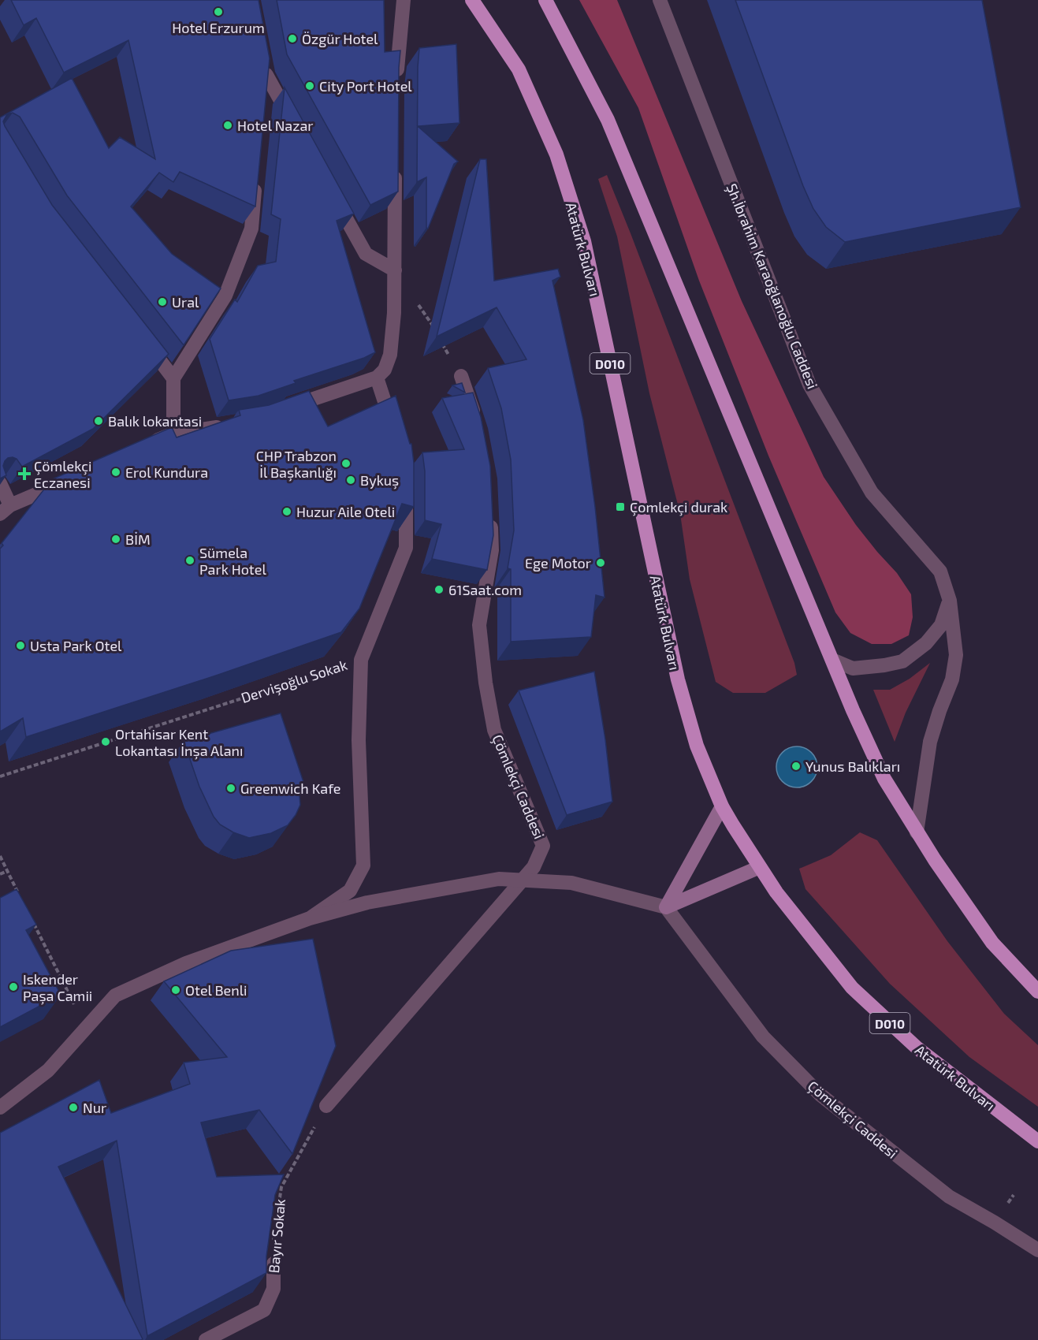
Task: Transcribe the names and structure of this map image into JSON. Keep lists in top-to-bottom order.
{
  "streets": {
    "highway": ["Atatürk Bulvarı", "D010"],
    "street": [
      "Şh.İbrahim Karaoğlanoğlu Caddesi",
      "Dervişoğlu Sokak",
      "Çömlekçi Caddesi",
      "Bayır Sokak"
    ]
  },
  "crossings": [
    ["Çömlekçi Caddesi", "Bayır Sokak"]
  ],
  "places": {
    "other": [
      "Hotel Erzurum",
      "Özgür Hotel",
      "City Port Hotel",
      "Hotel Nazar",
      "Ural",
      "Balık lokantasi",
      "CHP Trabzon İl Başkanlığı",
      "Erol Kundura",
      "Bykuş",
      "Huzur Aile Oteli",
      "BİM",
      "Sümela Park Hotel",
      "Ege Motor",
      "61Saat.com",
      "Usta Park Otel",
      "Ortahisar Kent Lokantası İnşa Alanı",
      "Yunus Balıkları",
      "Greenwich Kafe",
      "Iskender Paşa Camii",
      "Otel Benli",
      "Nur"
    ],
    "health": ["Çömlekçi Eczanesi"],
    "transit": ["Çomlekçi durak"]
  }
}
